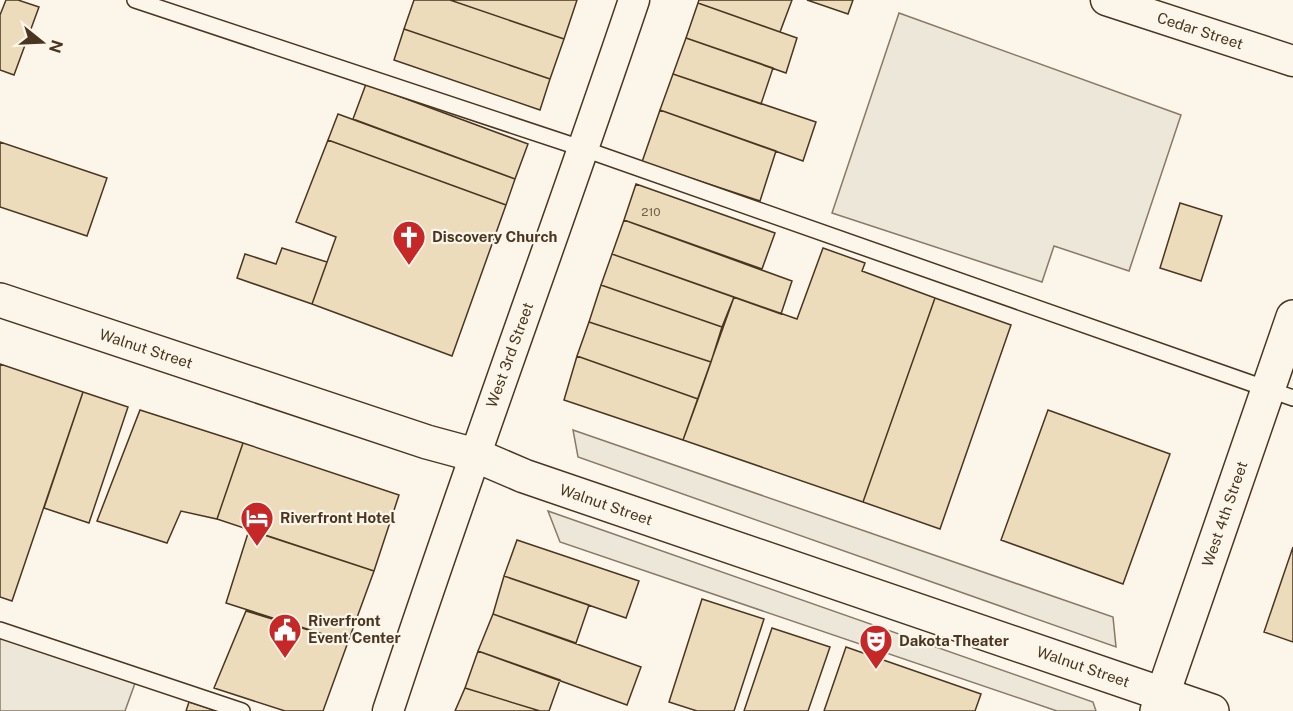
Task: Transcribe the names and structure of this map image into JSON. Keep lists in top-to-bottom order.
{
  "streets": {
    "main road": ["Walnut Street", "West 4th Street"],
    "street": ["Cedar Street", "West 3rd Street"]
  },
  "crossings": [
    ["Walnut Street", "West 3rd Street"],
    ["Walnut Street", "West 4th Street"]
  ],
  "places": {
    "church": ["Discovery Church"],
    "hotel": ["Riverfront Hotel"],
    "public building": ["Riverfront Event Center"],
    "theatre": ["Dakota Theater"]
  },
  "house_numbers": ["210"],
  "north": "right"
}
